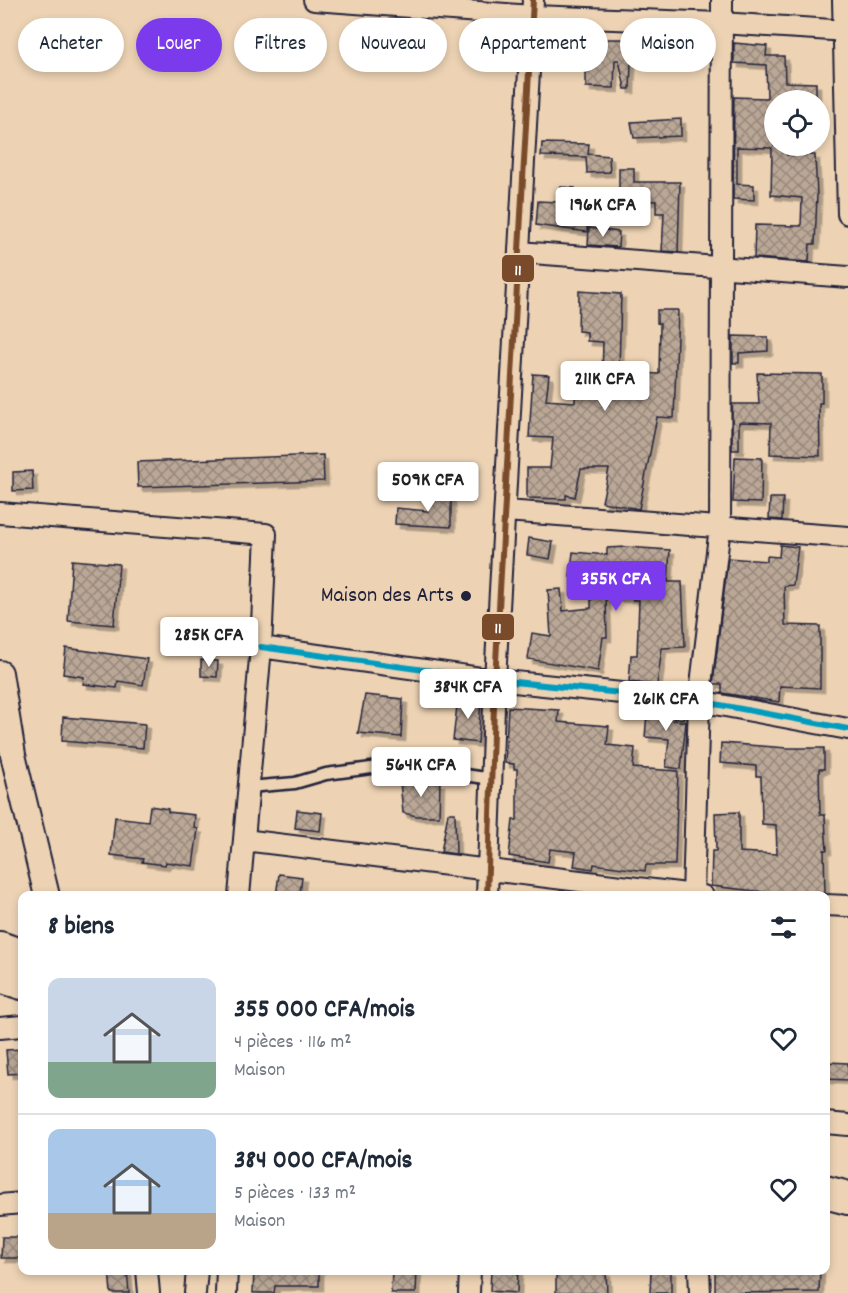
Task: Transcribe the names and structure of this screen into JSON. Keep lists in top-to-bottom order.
{
  "places": ["Maison des Arts"],
  "lines": ["transit line 11"],
  "page": {
    "chip": [
      "Acheter",
      "Louer",
      "Filtres",
      "Nouveau",
      "Appartement",
      "Maison"
    ],
    "price": [
      "196K CFA",
      "211K CFA",
      "509K CFA",
      "355K CFA",
      "285K CFA",
      "384K CFA",
      "261K CFA",
      "564K CFA"
    ],
    "heading": "8 biens",
    "list": [
      {
        "name": "355 000 CFA/mois",
        "note": "4 pièces · 116 m² · Maison"
      },
      {
        "name": "384 000 CFA/mois",
        "note": "5 pièces · 133 m² · Maison"
      }
    ]
  }
}
